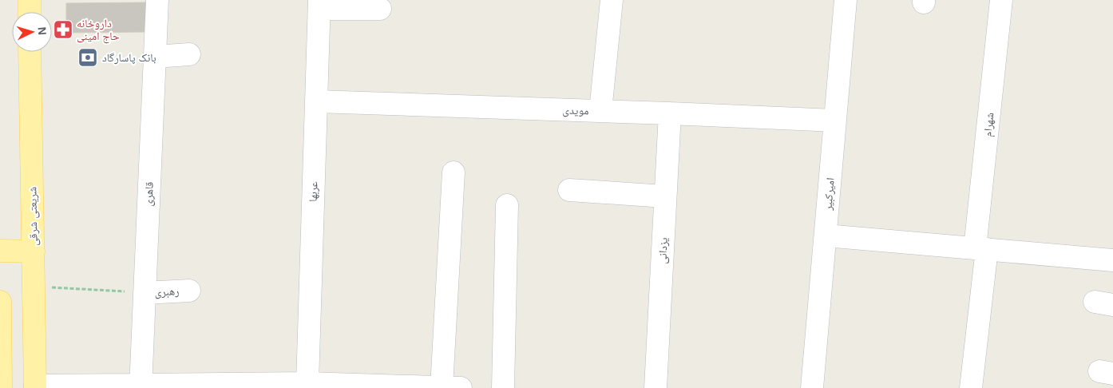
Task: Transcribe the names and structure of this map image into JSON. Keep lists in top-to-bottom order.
{
  "streets": {
    "main road": ["شریعتی شرقی"],
    "street": [
      "مویدی",
      "شهرام",
      "عربها",
      "قاهری",
      "امیرکبیر",
      "یزدانی",
      "رهبری"
    ]
  },
  "crossings": [
    ["مویدی", "عربها"],
    ["مویدی", "امیرکبیر"],
    ["مویدی", "یزدانی"],
    ["قاهری", "رهبری"]
  ],
  "places": {
    "pharmacy": ["داروخانه حاج امینی"],
    "bank": ["بانک پاسارگاد"]
  },
  "north": "right"
}
